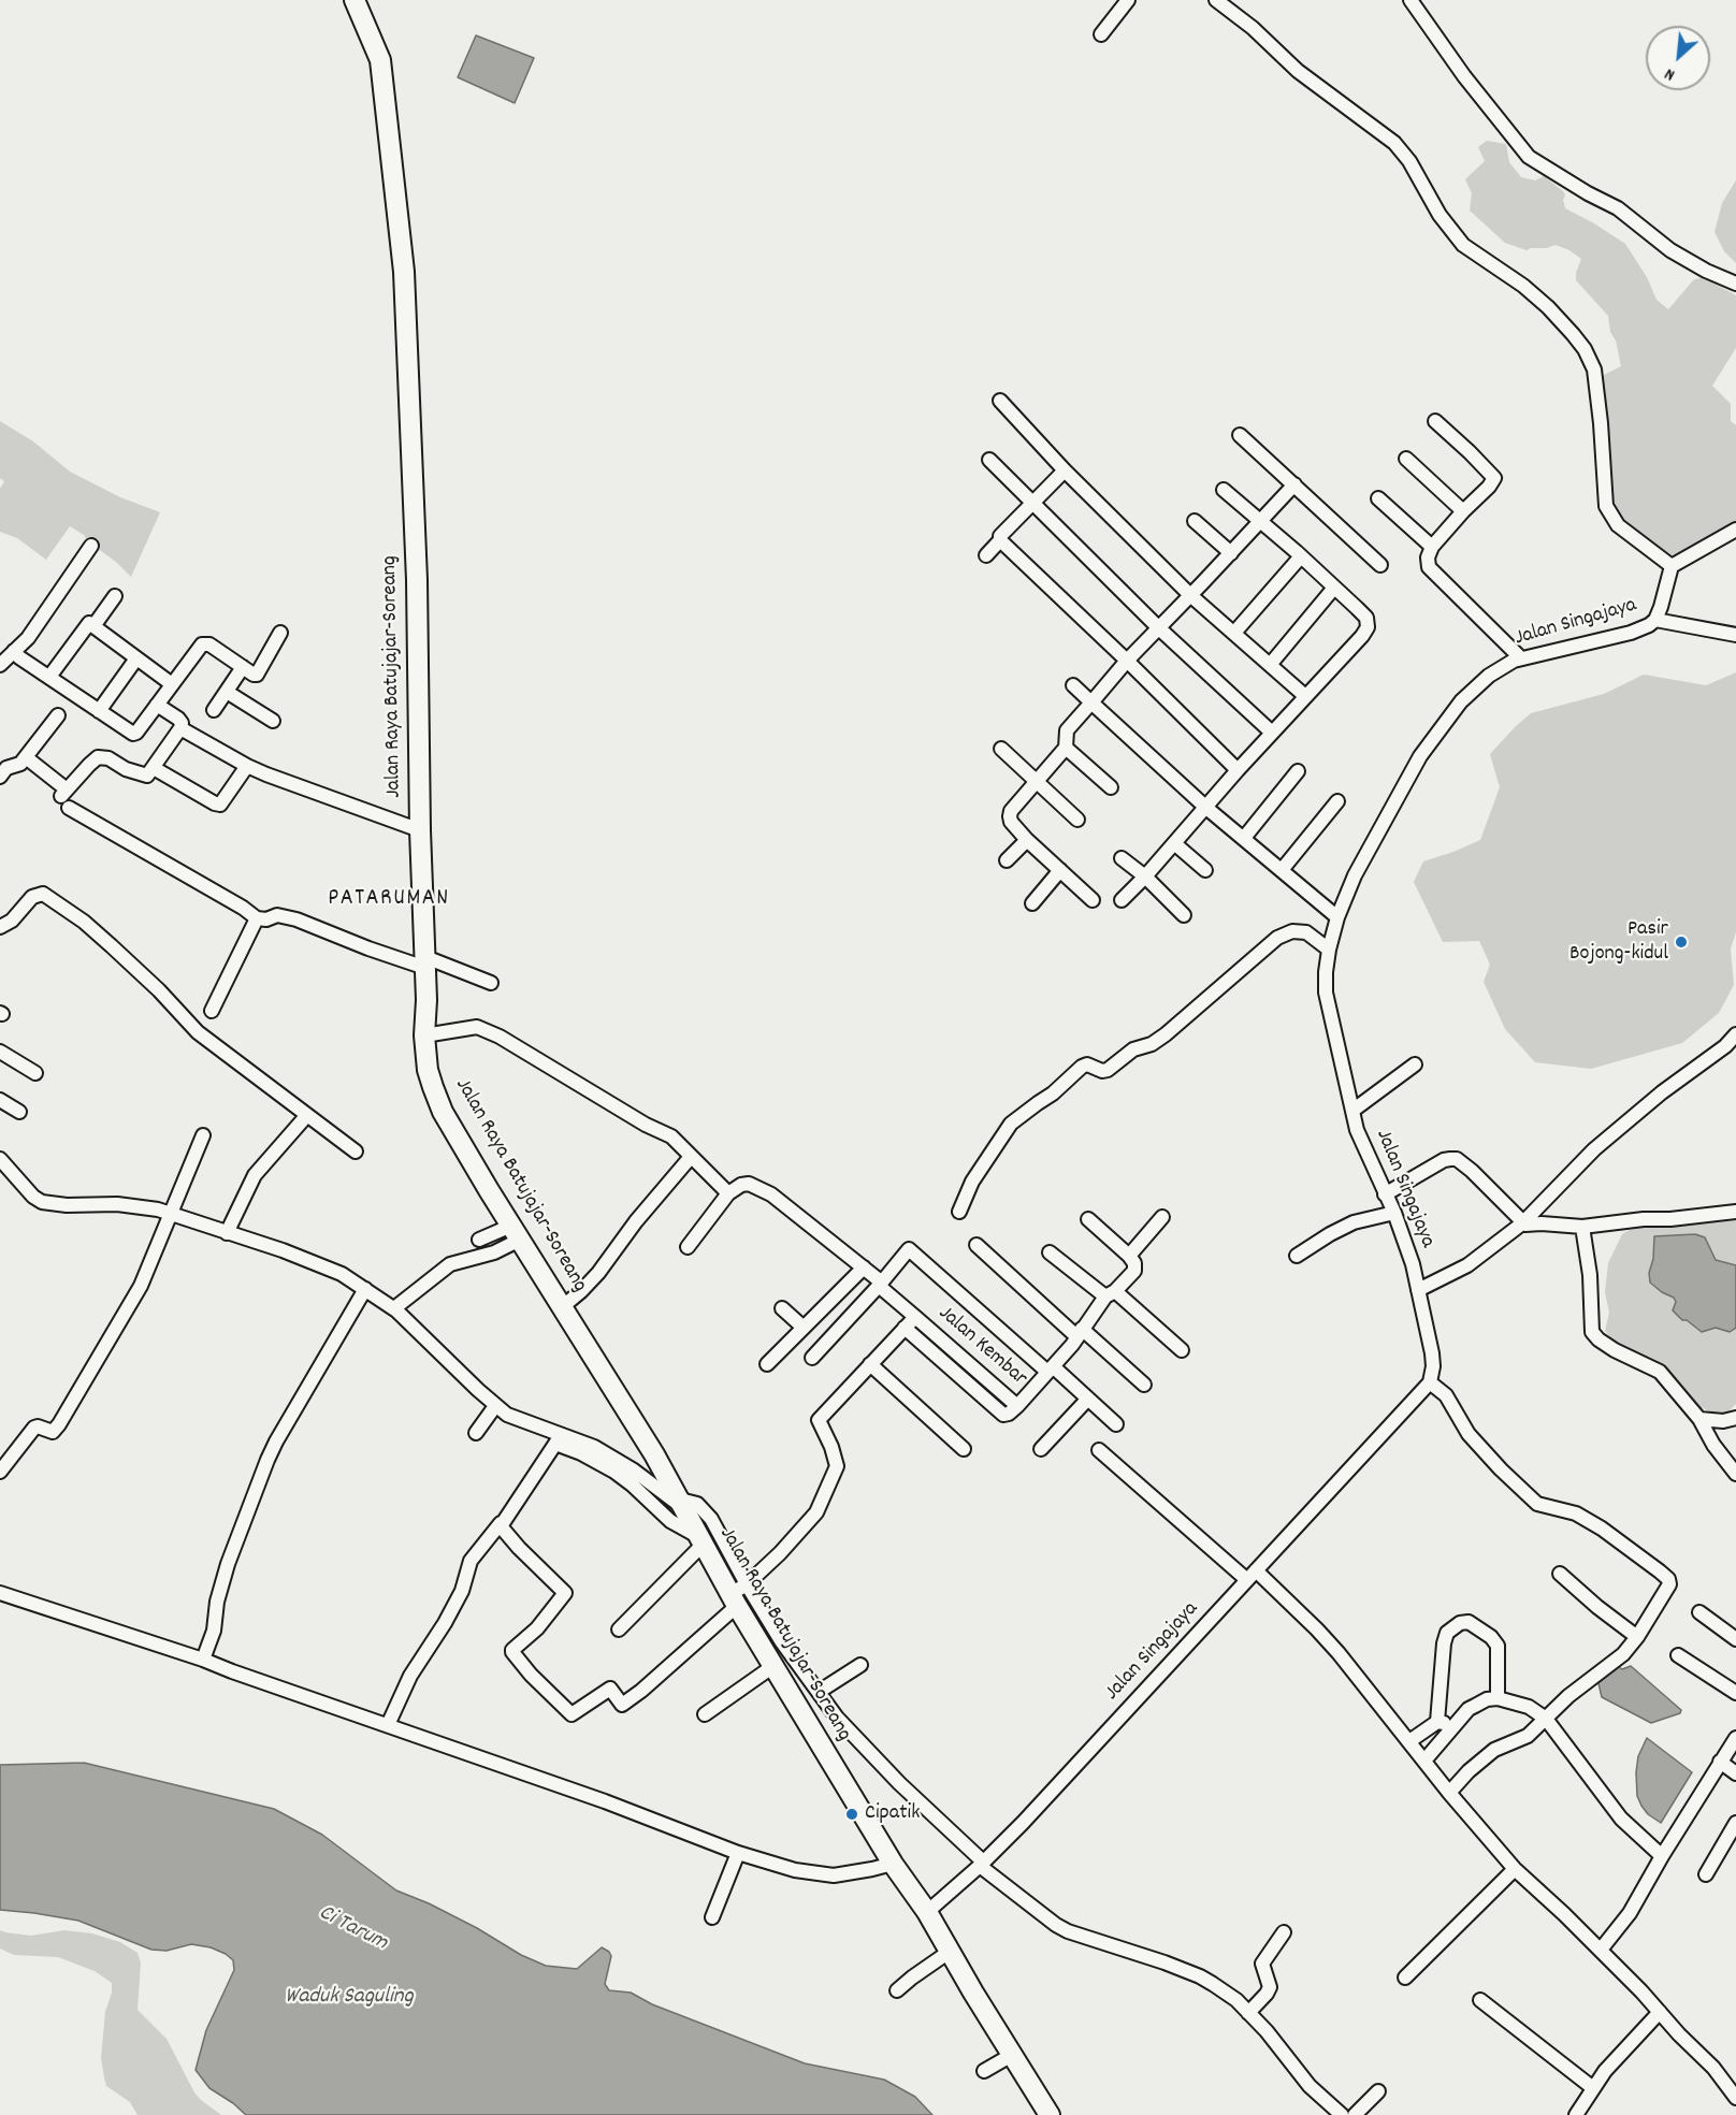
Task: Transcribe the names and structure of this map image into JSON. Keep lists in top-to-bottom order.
{
  "streets": {
    "highway": ["Jalan Raya Batujajar-Soreang"],
    "street": ["Jalan Singajaya", "Jalan Kembar"]
  },
  "crossings": [
    ["Jalan Singajaya", "Jalan Raya Batujajar-Soreang"],
    ["Jalan Raya Batujajar-Soreang", "Jalan Kembar"]
  ],
  "districts": ["PATARUMAN"],
  "water": ["Ci Tarum", "Waduk Saguling"],
  "places": ["Pasir Bojong-kidul", "Cipatik"],
  "north": "bottom left"
}
